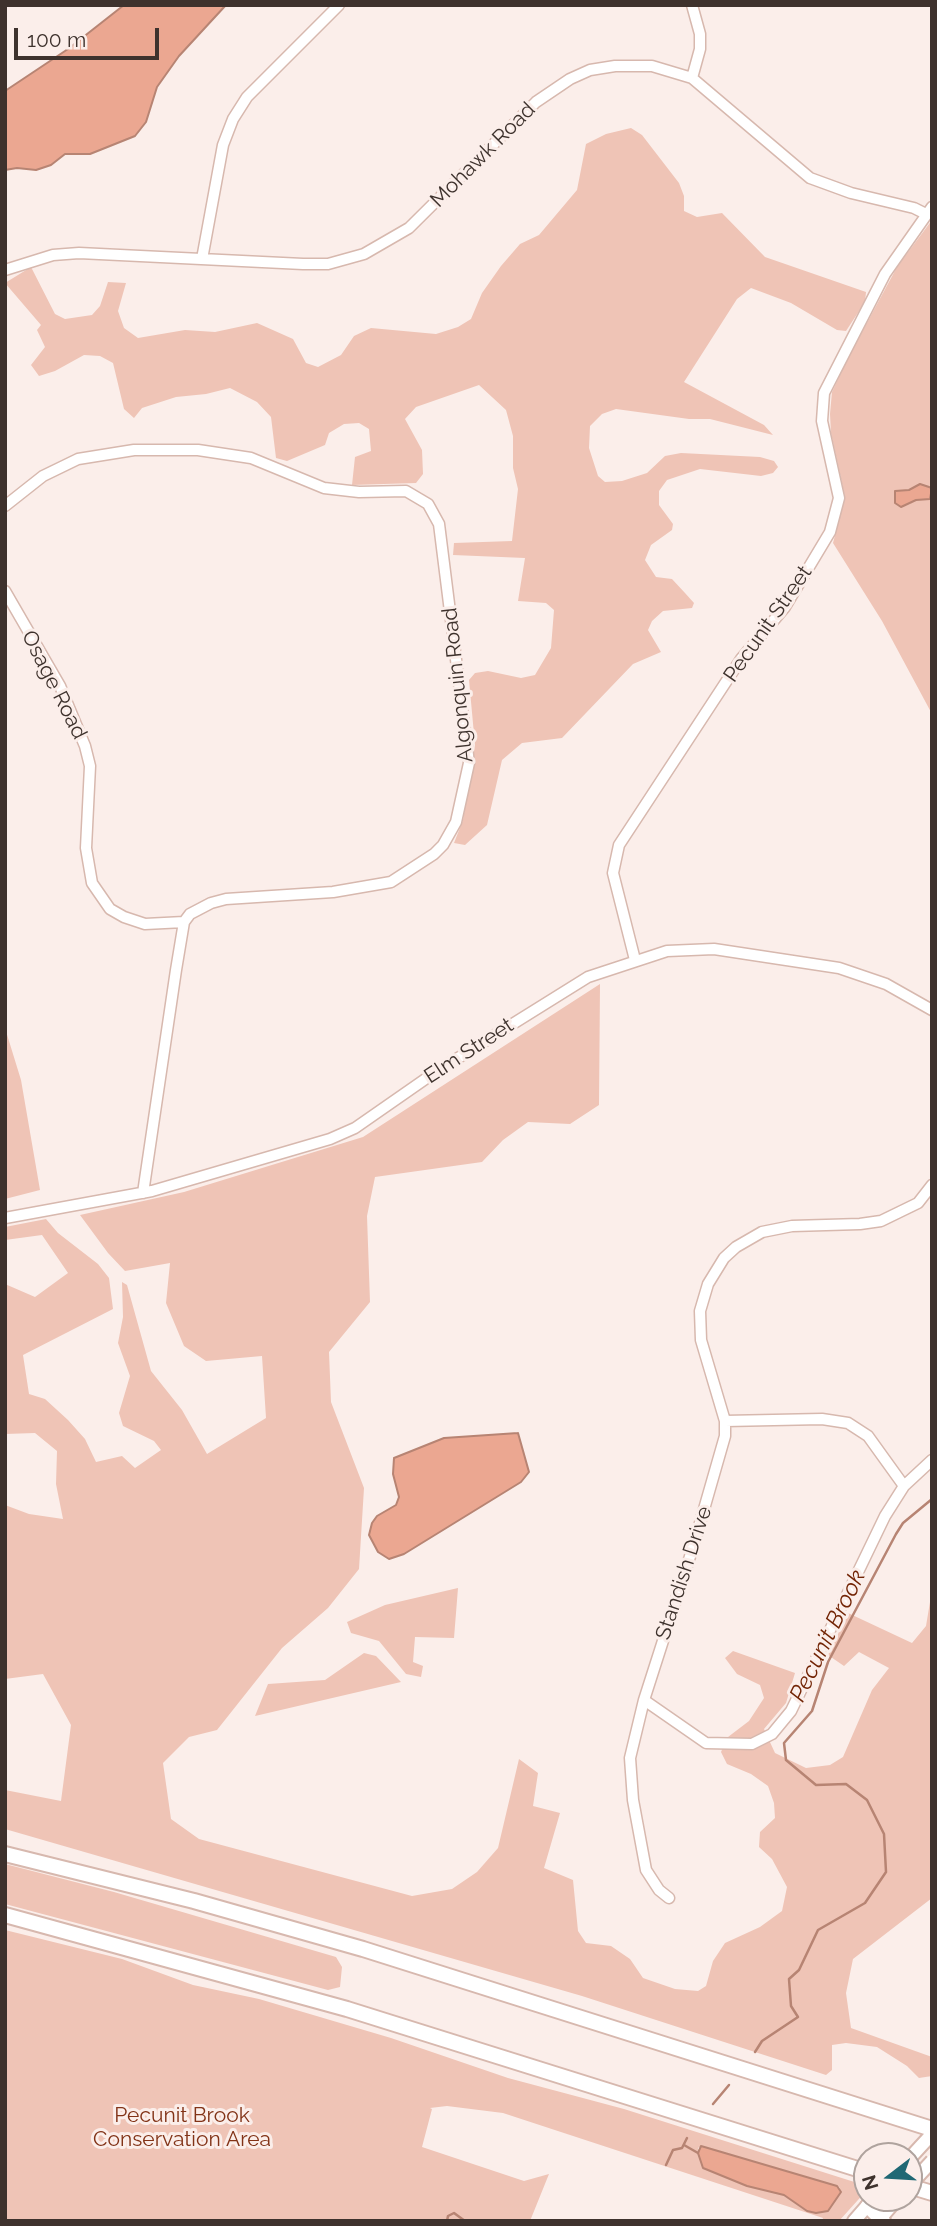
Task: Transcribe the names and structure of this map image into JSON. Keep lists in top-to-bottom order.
{
  "streets": {
    "street": [
      "Mohawk Road",
      "Pecunit Street",
      "Osage Road",
      "Algonquin Road",
      "Elm Street",
      "Standish Drive"
    ]
  },
  "crossings": [
    ["Mohawk Road", "Pecunit Street"],
    ["Pecunit Street", "Elm Street"],
    ["Osage Road", "Algonquin Road"]
  ],
  "water": ["Pecunit Brook"],
  "parks": ["Pecunit Brook Conservation Area"],
  "scale_bar": "100 m",
  "north": "left"
}
